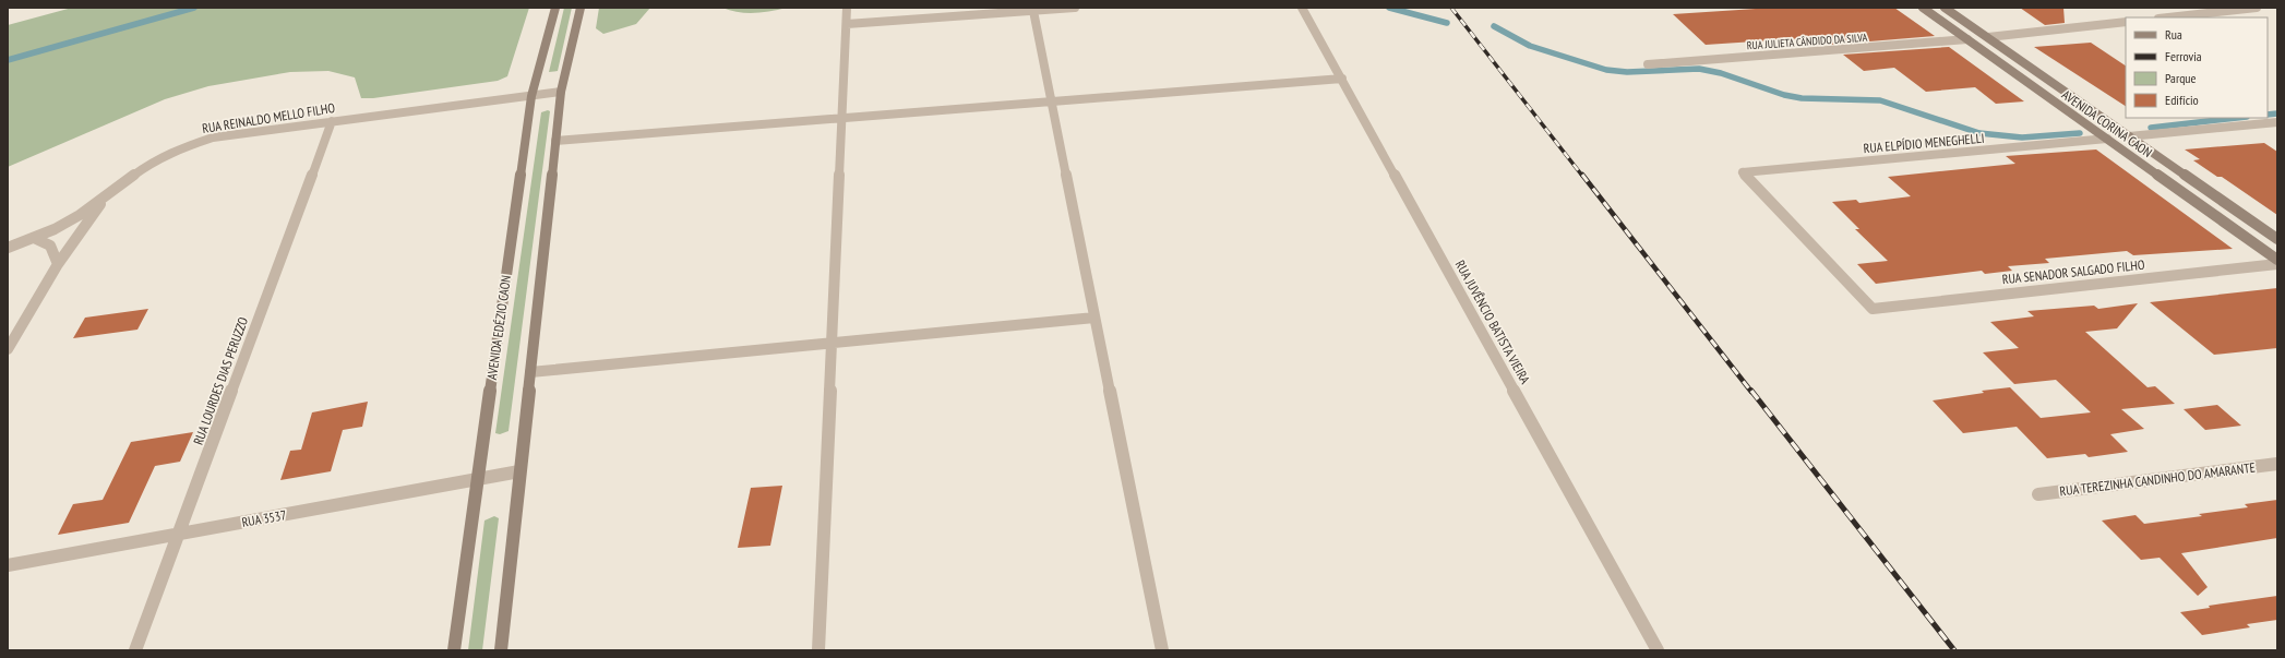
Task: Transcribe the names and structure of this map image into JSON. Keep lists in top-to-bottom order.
{
  "streets": {
    "main road": ["AVENIDA CORINA CAON", "AVENIDA EDÉZIO CAON"],
    "street": [
      "RUA JULIETA CÂNDIDO DA SILVA",
      "RUA REINALDO MELLO FILHO",
      "RUA ELPÍDIO MENEGHELLI",
      "RUA SENADOR SALGADO FILHO",
      "RUA JUVÊNCIO BATISTA VIEIRA",
      "RUA LOURDES DIAS PERUZZO",
      "RUA TEREZINHA CANDINHO DO AMARANTE",
      "RUA 3537"
    ]
  },
  "crossings": [
    ["RUA JULIETA CÂNDIDO DA SILVA", "AVENIDA CORINA CAON"],
    ["RUA REINALDO MELLO FILHO", "AVENIDA EDÉZIO CAON"],
    ["RUA REINALDO MELLO FILHO", "RUA LOURDES DIAS PERUZZO"],
    ["AVENIDA CORINA CAON", "RUA ELPÍDIO MENEGHELLI"],
    ["RUA ELPÍDIO MENEGHELLI", "RUA SENADOR SALGADO FILHO"],
    ["AVENIDA EDÉZIO CAON", "RUA 3537"],
    ["RUA LOURDES DIAS PERUZZO", "RUA 3537"]
  ],
  "legend": [
    "Rua",
    "Ferrovia",
    "Parque",
    "Edifício"
  ]
}
